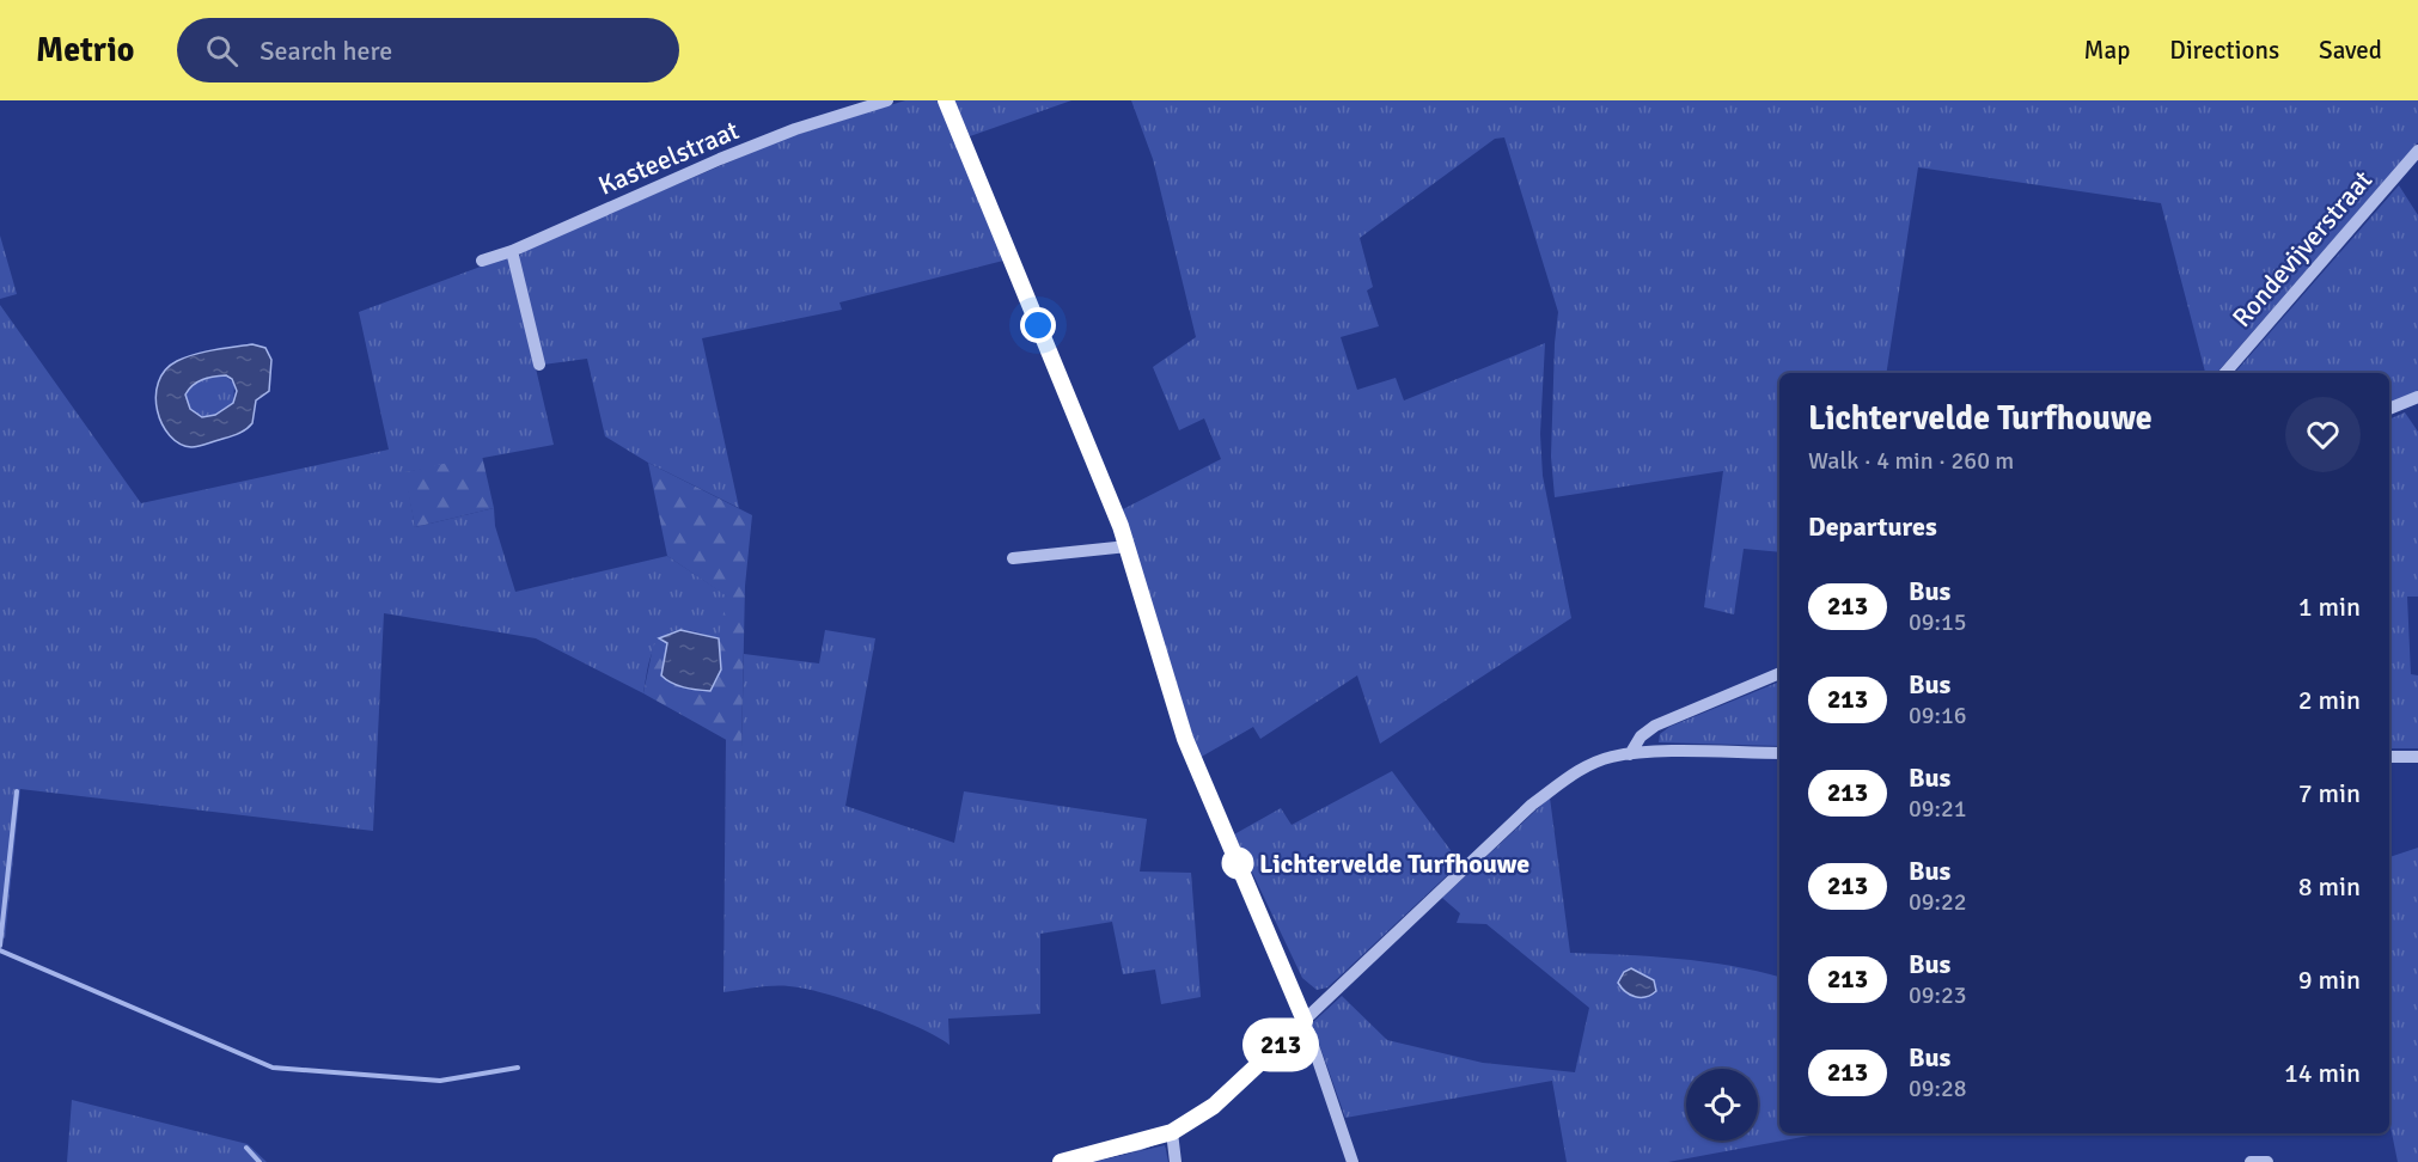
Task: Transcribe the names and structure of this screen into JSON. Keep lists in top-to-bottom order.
{
  "streets": {
    "street": ["Kasteelstraat", "Rondevijverstraat"]
  },
  "places": ["Lichtervelde Turfhouwe"],
  "lines": ["bus line 213"],
  "page": {
    "header": "Metrio",
    "search": "Search here",
    "nav": ["Map", "Directions", "Saved"],
    "on_map": "213",
    "heading": [
      ["Lichtervelde Turfhouwe", "Walk · 4 min · 260 m"],
      "Departures"
    ],
    "list": [
      {
        "mark": "213",
        "name": "Bus",
        "note": "09:15",
        "value": "1 min"
      },
      {
        "mark": "213",
        "name": "Bus",
        "note": "09:16",
        "value": "2 min"
      },
      {
        "mark": "213",
        "name": "Bus",
        "note": "09:21",
        "value": "7 min"
      },
      {
        "mark": "213",
        "name": "Bus",
        "note": "09:22",
        "value": "8 min"
      },
      {
        "mark": "213",
        "name": "Bus",
        "note": "09:23",
        "value": "9 min"
      },
      {
        "mark": "213",
        "name": "Bus",
        "note": "09:28",
        "value": "14 min"
      }
    ]
  }
}
